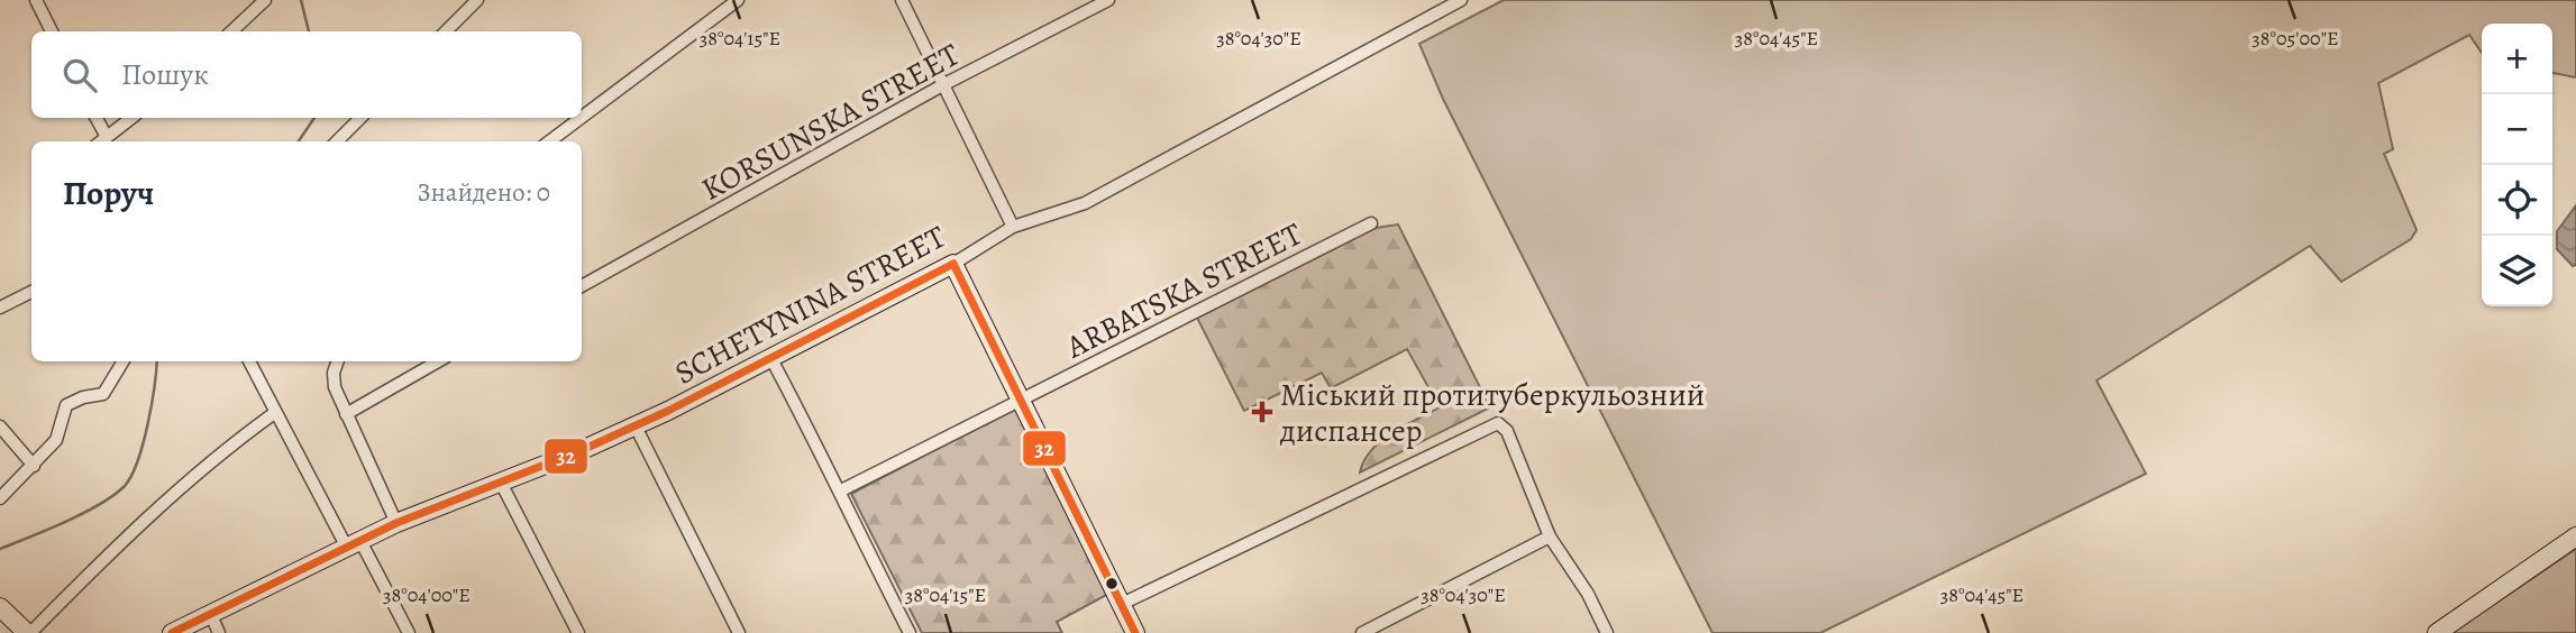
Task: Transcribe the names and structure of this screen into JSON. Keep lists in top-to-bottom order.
{
  "streets": {
    "street": ["KORSUNSKA STREET", "ARBATSKA STREET", "SCHETYNINA STREET"]
  },
  "places": {
    "health": ["Міський протитуберкульозний диспансер"]
  },
  "lines": ["transit line 32"],
  "page": {
    "map_buttons": ["+", "−"],
    "search": "Пошук",
    "heading": ["Поруч", "Знайдено: 0"]
  },
  "coordinates": [
    "38°04'15\"E",
    "38°04'30\"E",
    "38°04'45\"E",
    "38°05'00\"E",
    "38°04'00\"E"
  ]
}
